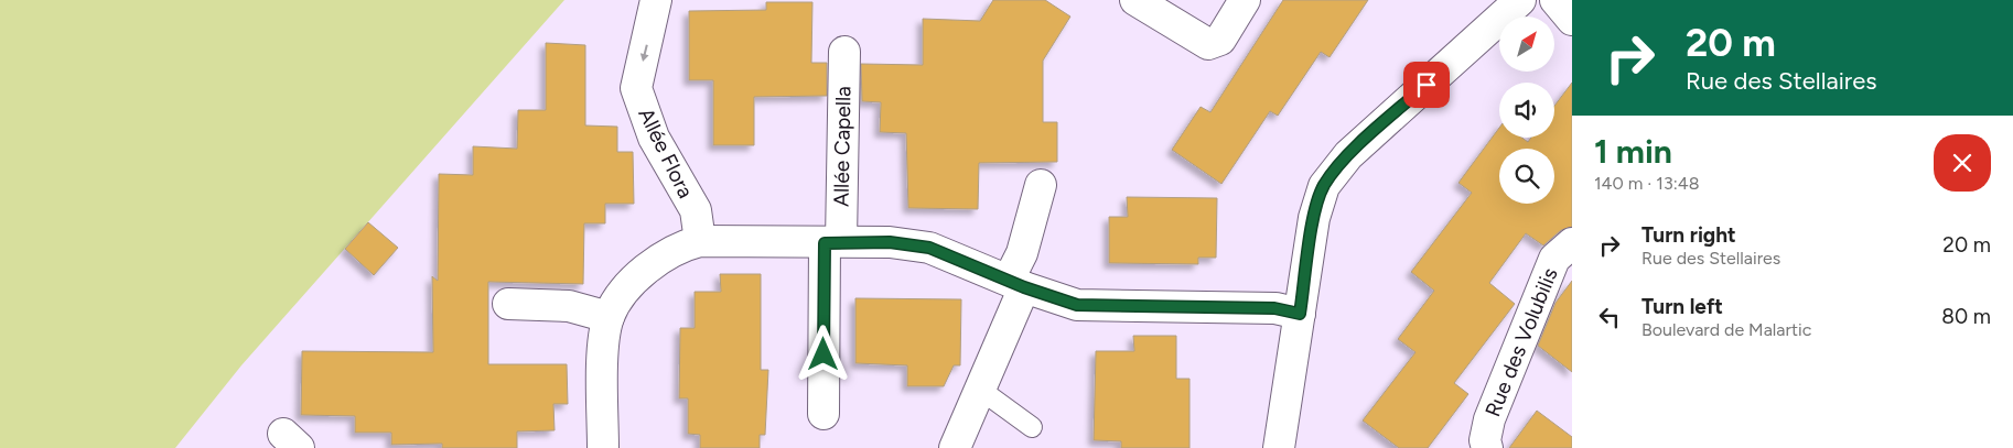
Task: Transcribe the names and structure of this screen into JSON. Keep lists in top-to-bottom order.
{
  "streets": {
    "street": ["Allée Capella", "Allée Flora", "Rue des Volubilis"]
  },
  "one_way": ["Allée Flora"],
  "north": "top right",
  "page": {
    "turn": ["20 m", "Rue des Stellaires"],
    "heading": ["1 min", "140 m · 13:48"],
    "list": [
      {
        "name": "Turn right",
        "note": "Rue des Stellaires",
        "value": "20 m"
      },
      {
        "name": "Turn left",
        "note": "Boulevard de Malartic",
        "value": "80 m"
      }
    ]
  }
}
